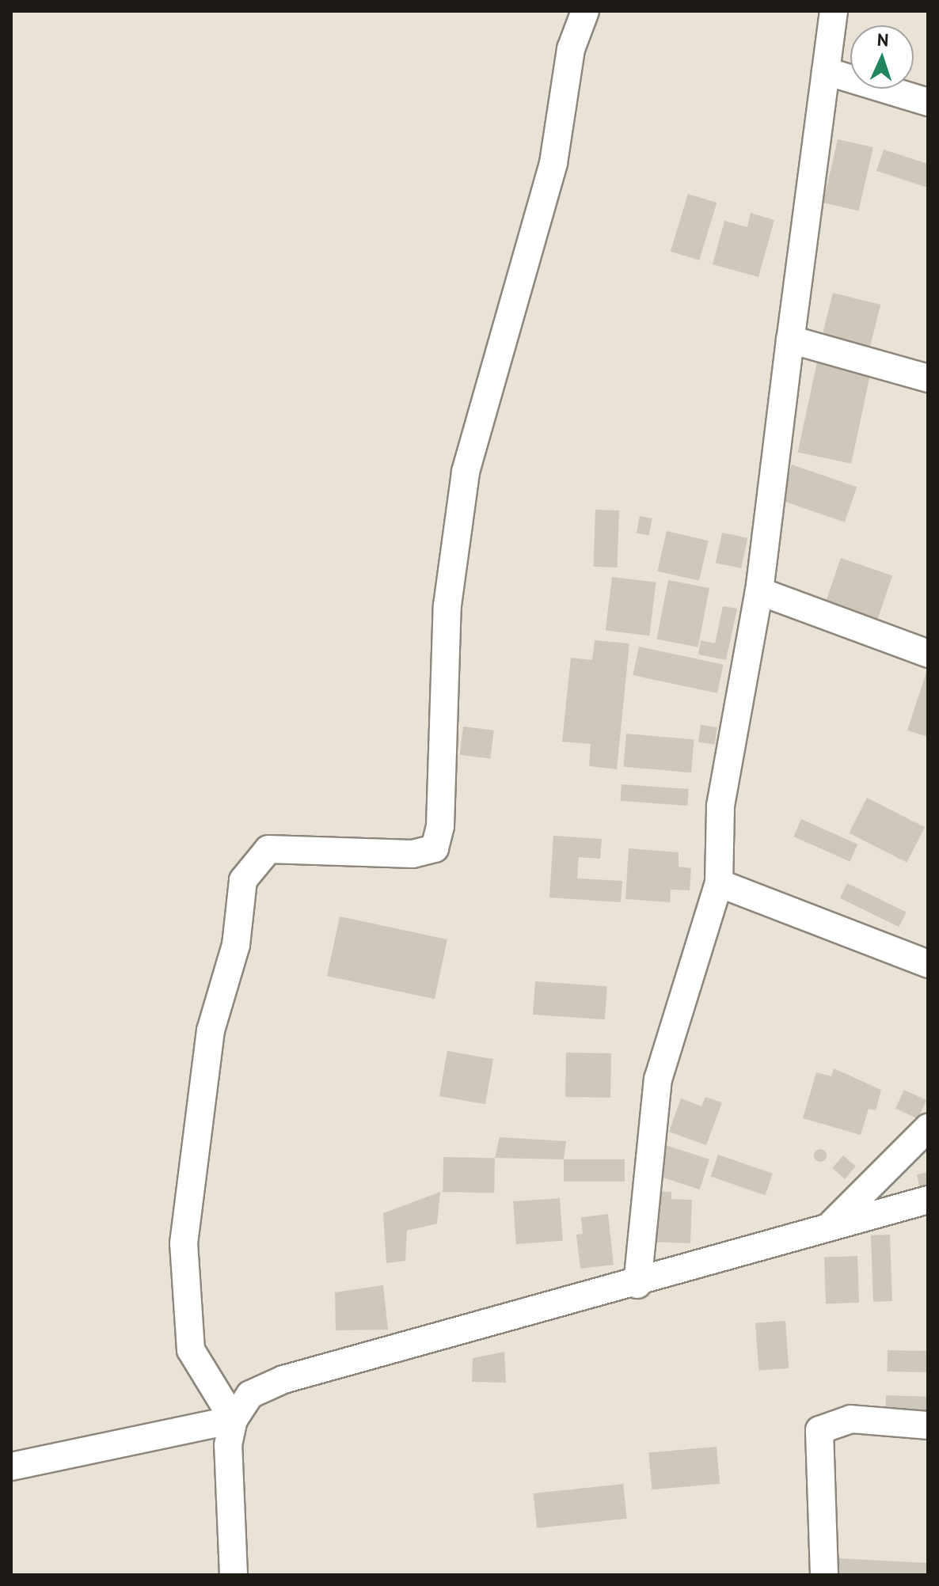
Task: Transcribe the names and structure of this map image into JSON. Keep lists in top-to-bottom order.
{
  "north": "top"
}
